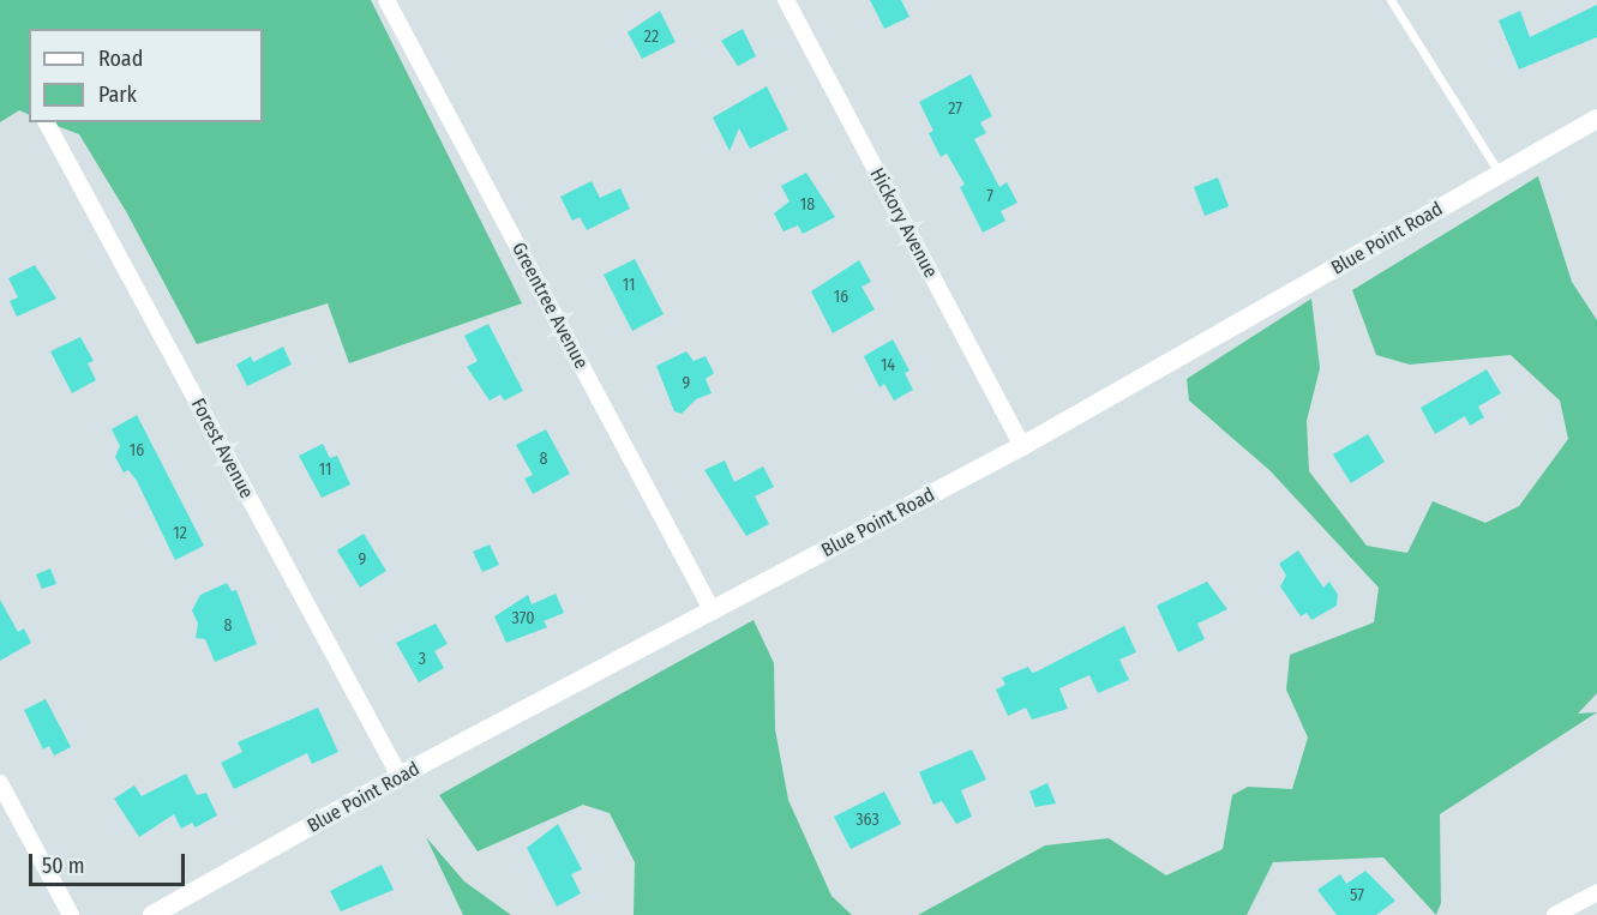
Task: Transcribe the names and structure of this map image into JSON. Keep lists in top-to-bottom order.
{
  "streets": {
    "street": [
      "Hickory Avenue",
      "Blue Point Road",
      "Greentree Avenue",
      "Forest Avenue"
    ]
  },
  "crossings": [
    ["Hickory Avenue", "Blue Point Road"],
    ["Blue Point Road", "Greentree Avenue"],
    ["Blue Point Road", "Forest Avenue"]
  ],
  "house_numbers": [
    "22",
    "27",
    "7",
    "18",
    "11",
    "16",
    "14",
    "9",
    "16",
    "8",
    "11",
    "12",
    "9",
    "370",
    "8",
    "3",
    "363",
    "57"
  ],
  "legend": ["Road", "Park"],
  "scale_bar": "50 m"
}
